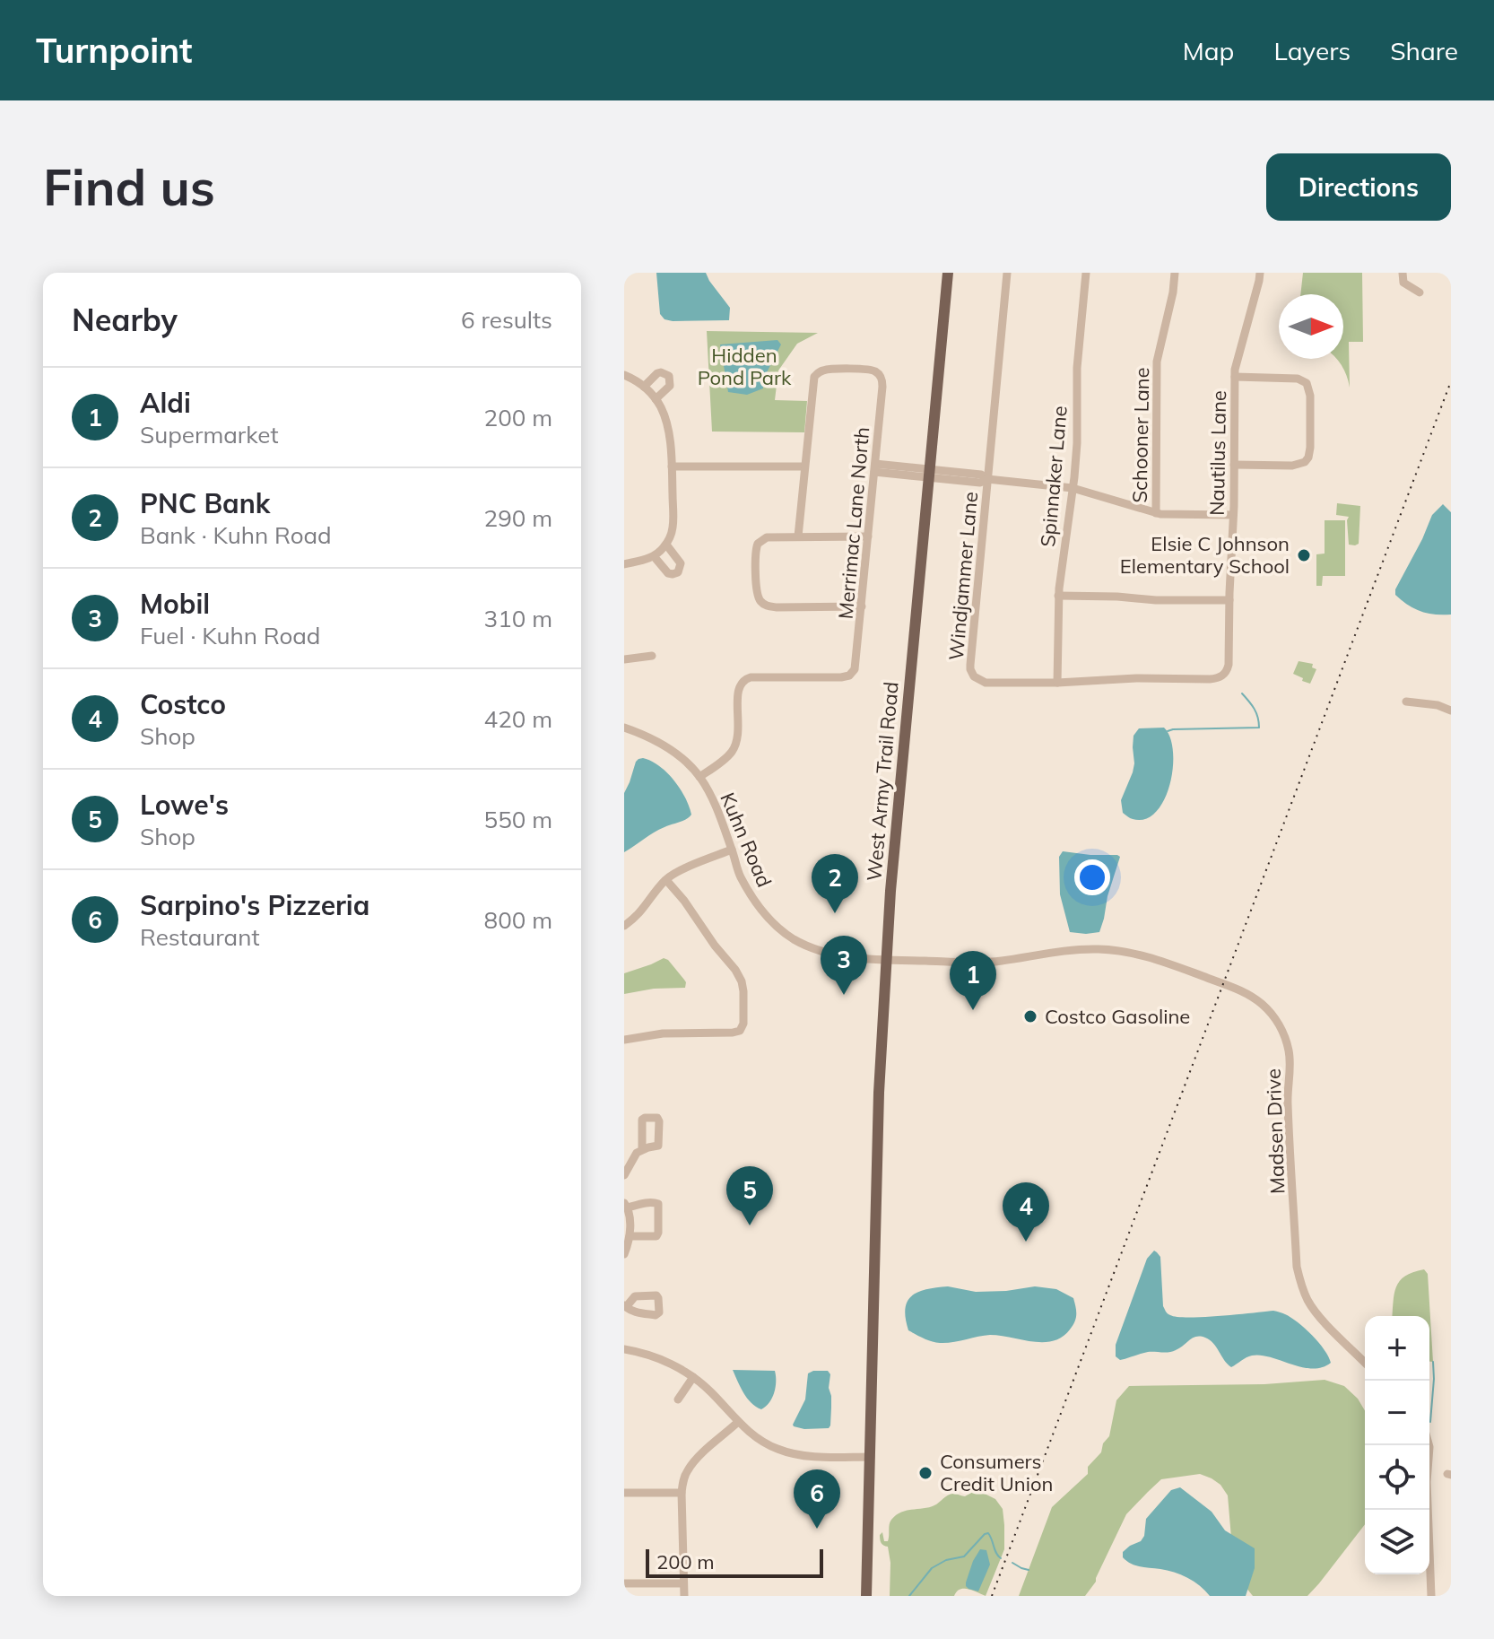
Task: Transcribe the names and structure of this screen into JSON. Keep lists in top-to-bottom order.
{
  "streets": {
    "main road": ["West Army Trail Road"],
    "street": [
      "Schooner Lane",
      "Nautilus Lane",
      "Spinnaker Lane",
      "Merrimac Lane North",
      "Windjammer Lane",
      "Kuhn Road",
      "Madsen Drive"
    ]
  },
  "crossings": [
    ["Nautilus Lane", "Windjammer Lane"],
    ["Spinnaker Lane", "Windjammer Lane"],
    ["Merrimac Lane North", "Kuhn Road"],
    ["West Army Trail Road", "Kuhn Road"],
    ["West Army Trail Road", "Madsen Drive"],
    ["Kuhn Road", "Madsen Drive"]
  ],
  "parks": ["Hidden Pond Park"],
  "places": ["Elsie C Johnson Elementary School", "Costco Gasoline", "Consumers Credit Union"],
  "scale_bar": "200 m",
  "north": "right",
  "page": {
    "header": "Turnpoint",
    "nav": ["Map", "Layers", "Share"],
    "buttons": "Directions",
    "title": "Find us",
    "heading": ["Nearby", "6 results"],
    "list": [
      {
        "mark": "1",
        "name": "Aldi",
        "note": "Supermarket",
        "value": "200 m"
      },
      {
        "mark": "2",
        "name": "PNC Bank",
        "note": "Bank · Kuhn Road",
        "value": "290 m"
      },
      {
        "mark": "3",
        "name": "Mobil",
        "note": "Fuel · Kuhn Road",
        "value": "310 m"
      },
      {
        "mark": "4",
        "name": "Costco",
        "note": "Shop",
        "value": "420 m"
      },
      {
        "mark": "5",
        "name": "Lowe's",
        "note": "Shop",
        "value": "550 m"
      },
      {
        "mark": "6",
        "name": "Sarpino's Pizzeria",
        "note": "Restaurant",
        "value": "800 m"
      }
    ],
    "pins": [
      "2",
      "3",
      "1",
      "5",
      "4",
      "6"
    ],
    "map_buttons": ["+", "−"],
    "scale": "200 m"
  }
}
